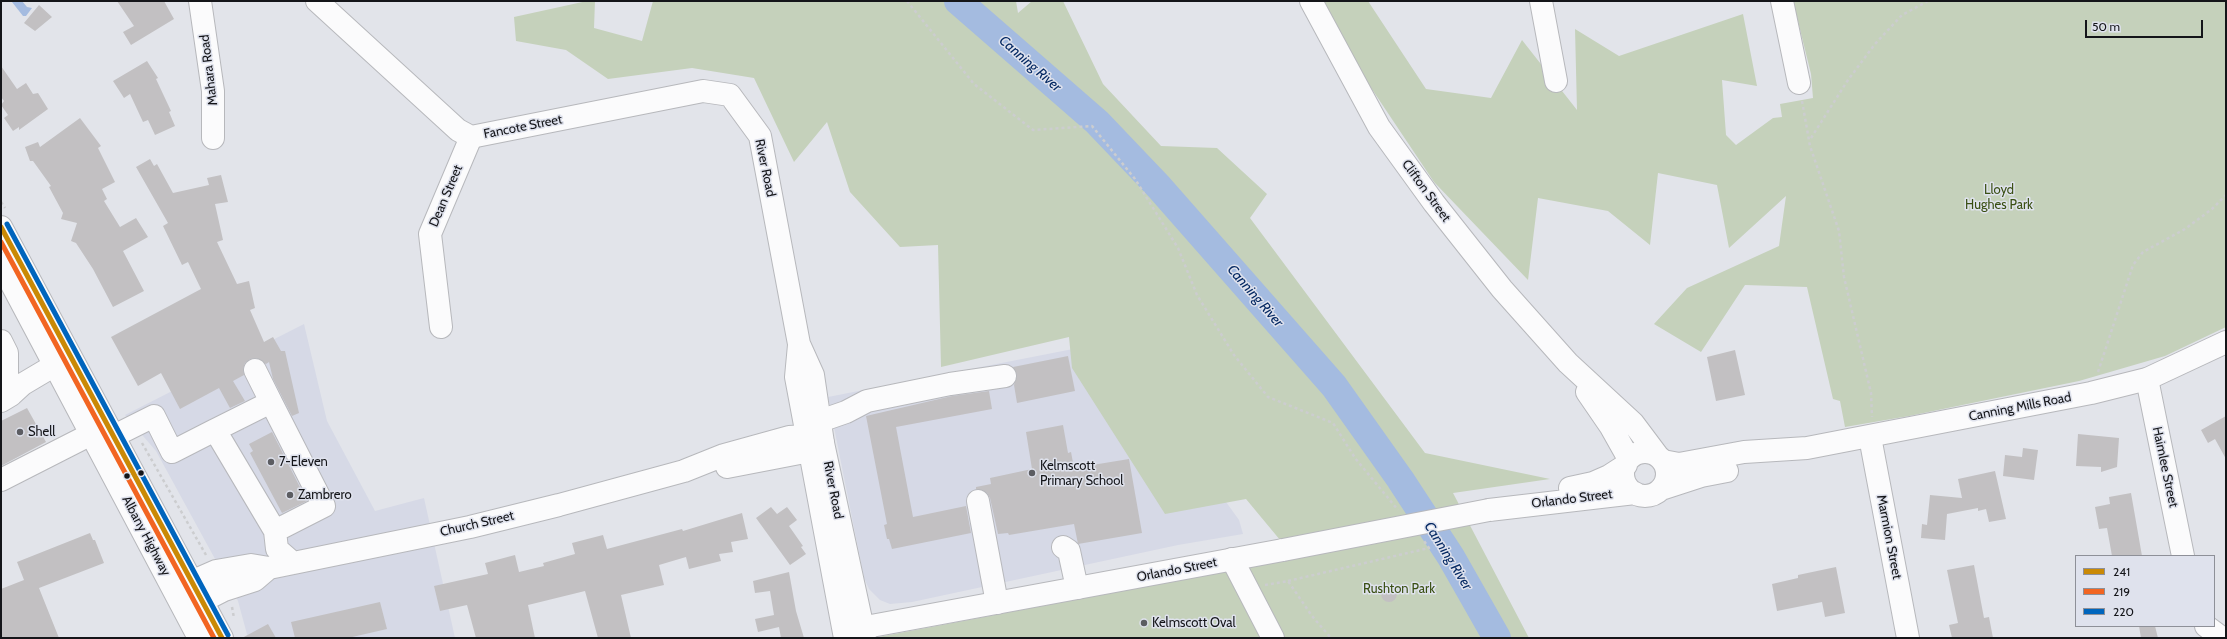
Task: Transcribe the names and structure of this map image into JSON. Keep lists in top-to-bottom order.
{
  "streets": {
    "main road": [
      "Mahara Road",
      "Fancote Street",
      "River Road",
      "Clifton Street",
      "Dean Street",
      "Canning Mills Road",
      "Haimlee Street",
      "Orlando Street",
      "Church Street",
      "Albany Highway",
      "Marmion Street"
    ]
  },
  "crossings": [
    ["Fancote Street", "River Road"],
    ["Fancote Street", "Dean Street"],
    ["River Road", "Orlando Street"],
    ["River Road", "Church Street"],
    ["Clifton Street", "Canning Mills Road"],
    ["Clifton Street", "Orlando Street"],
    ["Canning Mills Road", "Haimlee Street"],
    ["Canning Mills Road", "Orlando Street"],
    ["Canning Mills Road", "Marmion Street"],
    ["Church Street", "Albany Highway"]
  ],
  "water": ["Canning River"],
  "parks": ["Lloyd Hughes Park", "Rushton Park"],
  "places": [
    "Shell",
    "7-Eleven",
    "Kelmscott Primary School",
    "Zambrero",
    "Kelmscott Oval"
  ],
  "lines": ["transit line 220", "transit line 241", "transit line 219"],
  "legend": ["241", "219", "220"],
  "scale_bar": "50 m"
}
